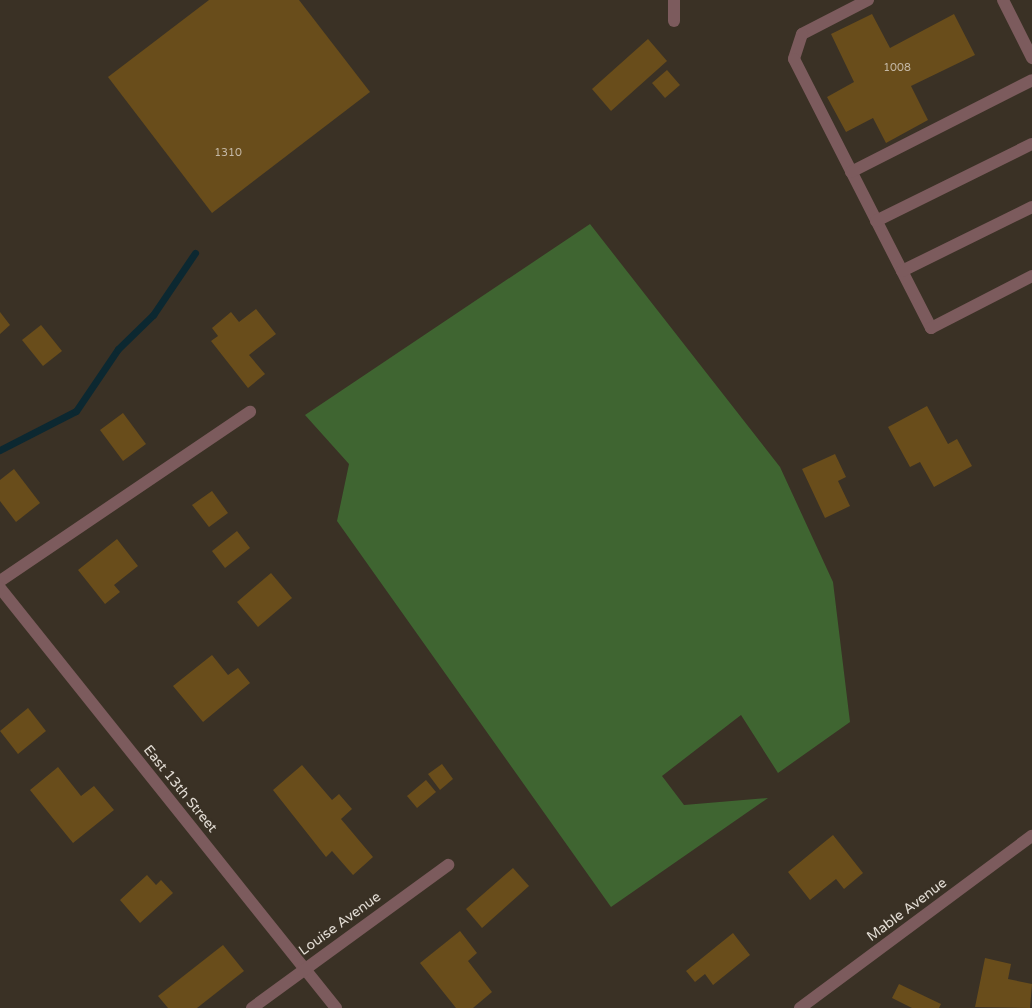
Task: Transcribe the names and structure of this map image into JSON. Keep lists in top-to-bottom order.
{
  "streets": {
    "street": ["East 13th Street", "Mable Avenue", "Louise Avenue"]
  },
  "crossings": [
    ["East 13th Street", "Louise Avenue"]
  ],
  "house_numbers": ["1008", "1310"]
}
